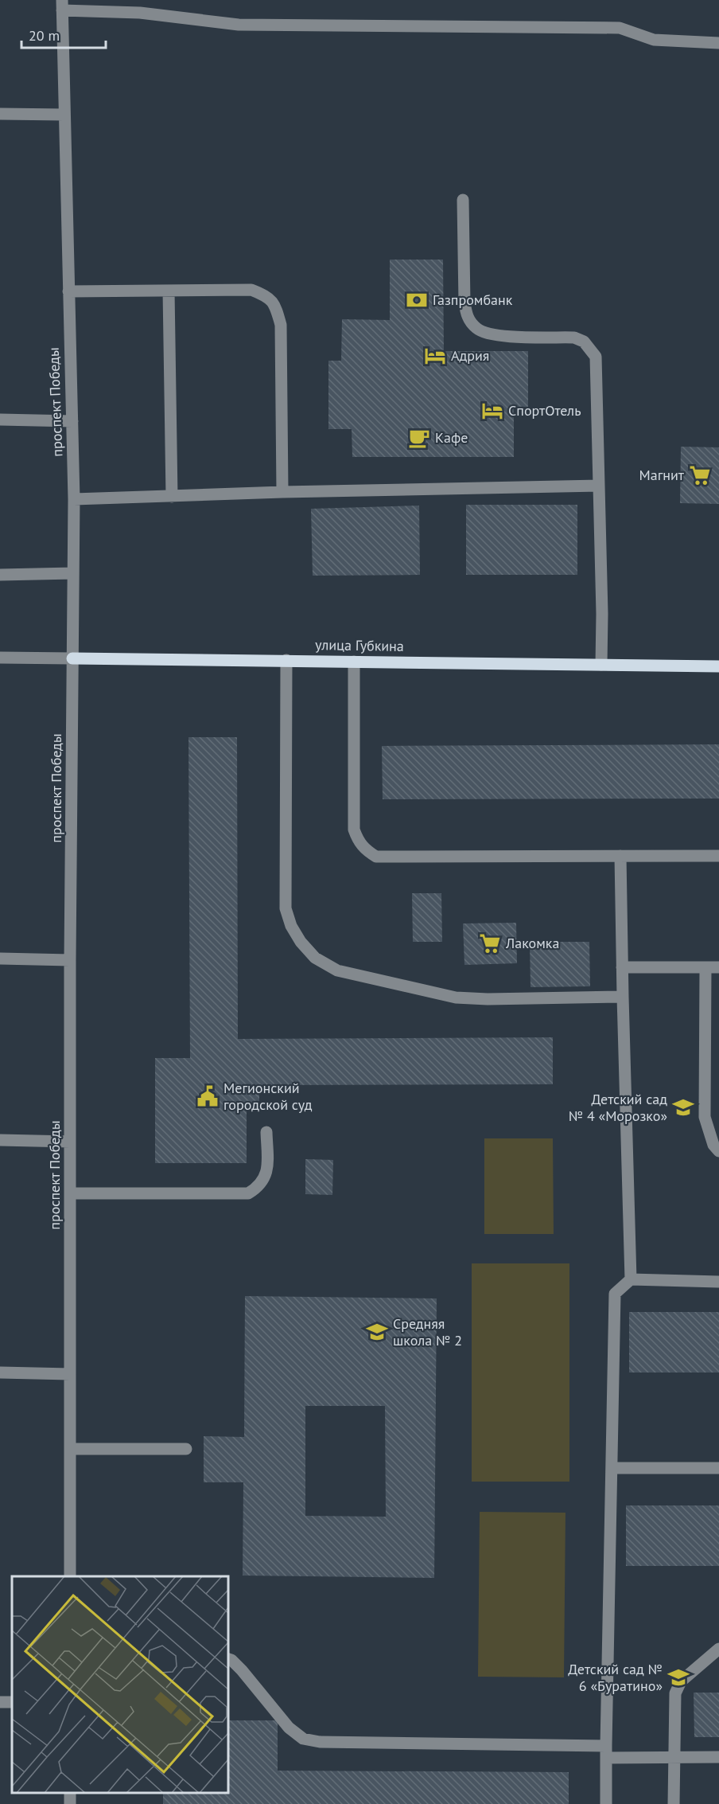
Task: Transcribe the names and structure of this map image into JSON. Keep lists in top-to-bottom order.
{
  "streets": {
    "main road": ["улица Губкина"],
    "street": ["проспект Победы"]
  },
  "crossings": [
    ["проспект Победы", "улица Губкина"]
  ],
  "places": {
    "bank": ["Газпромбанк"],
    "hotel": ["Адрия", "СпортОтель"],
    "cafe": ["Кафе"],
    "supermarket": ["Магнит", "Лакомка"],
    "public building": ["Мегионский городской суд"],
    "school or university": ["Детский сад № 4 «Морозко»", "Средняя школа № 2", "Детский сад № 6 «Буратино»"]
  },
  "scale_bar": "20 m"
}
